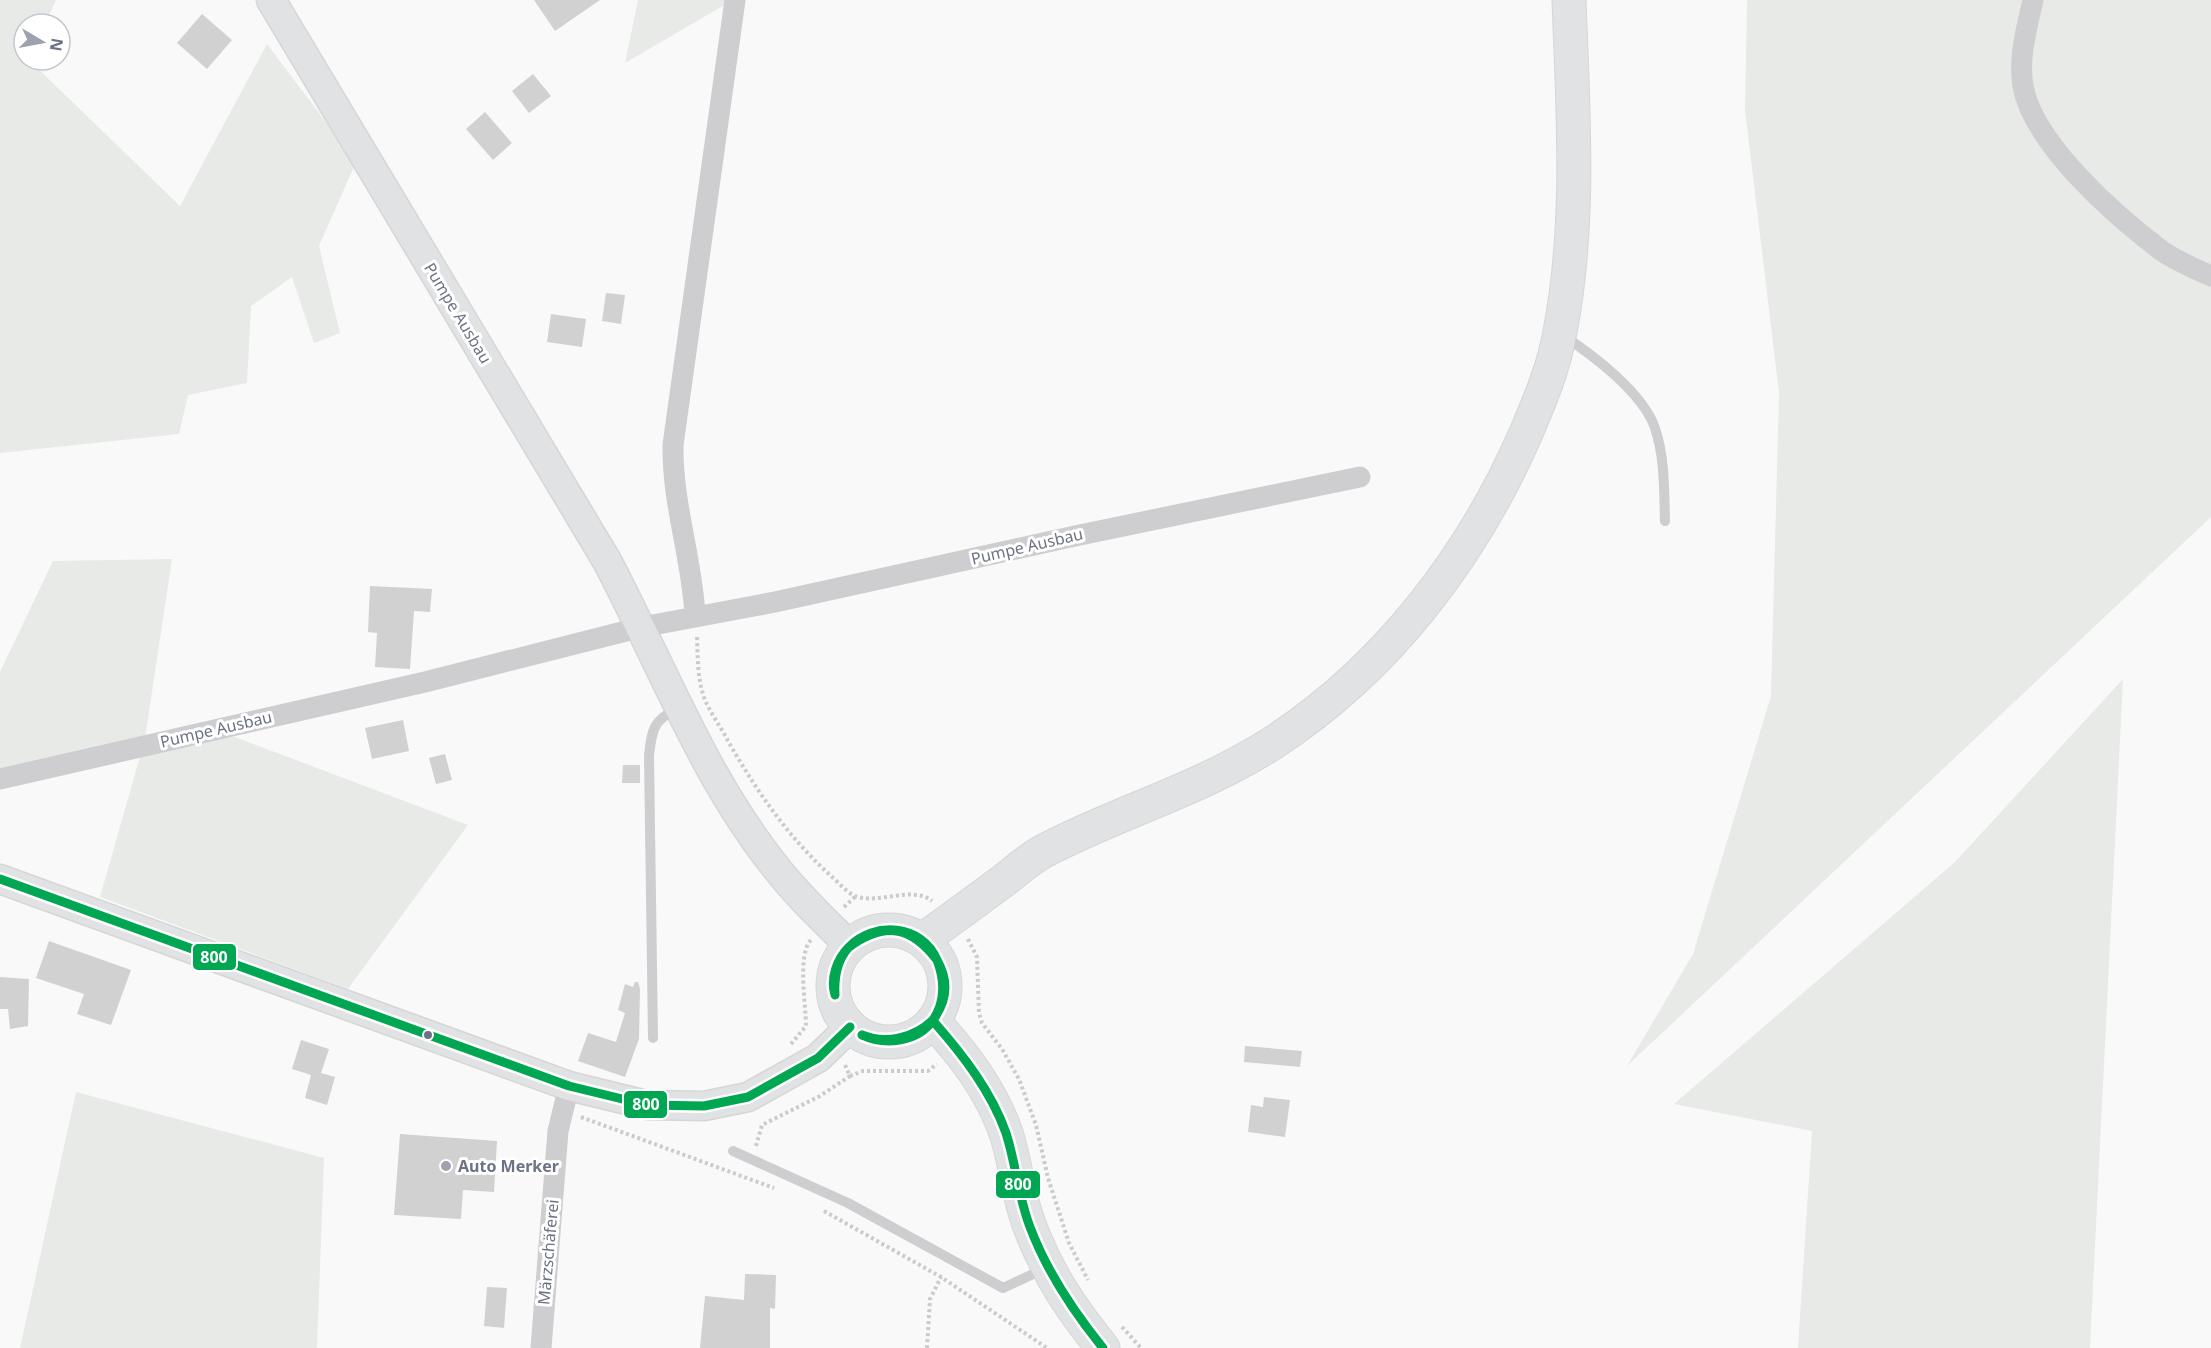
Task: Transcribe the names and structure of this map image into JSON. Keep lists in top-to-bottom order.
{
  "streets": {
    "street": ["Pumpe Ausbau", "Märzschäferei"]
  },
  "places": ["Auto Merker"],
  "lines": ["transit line 800"],
  "north": "right"
}
